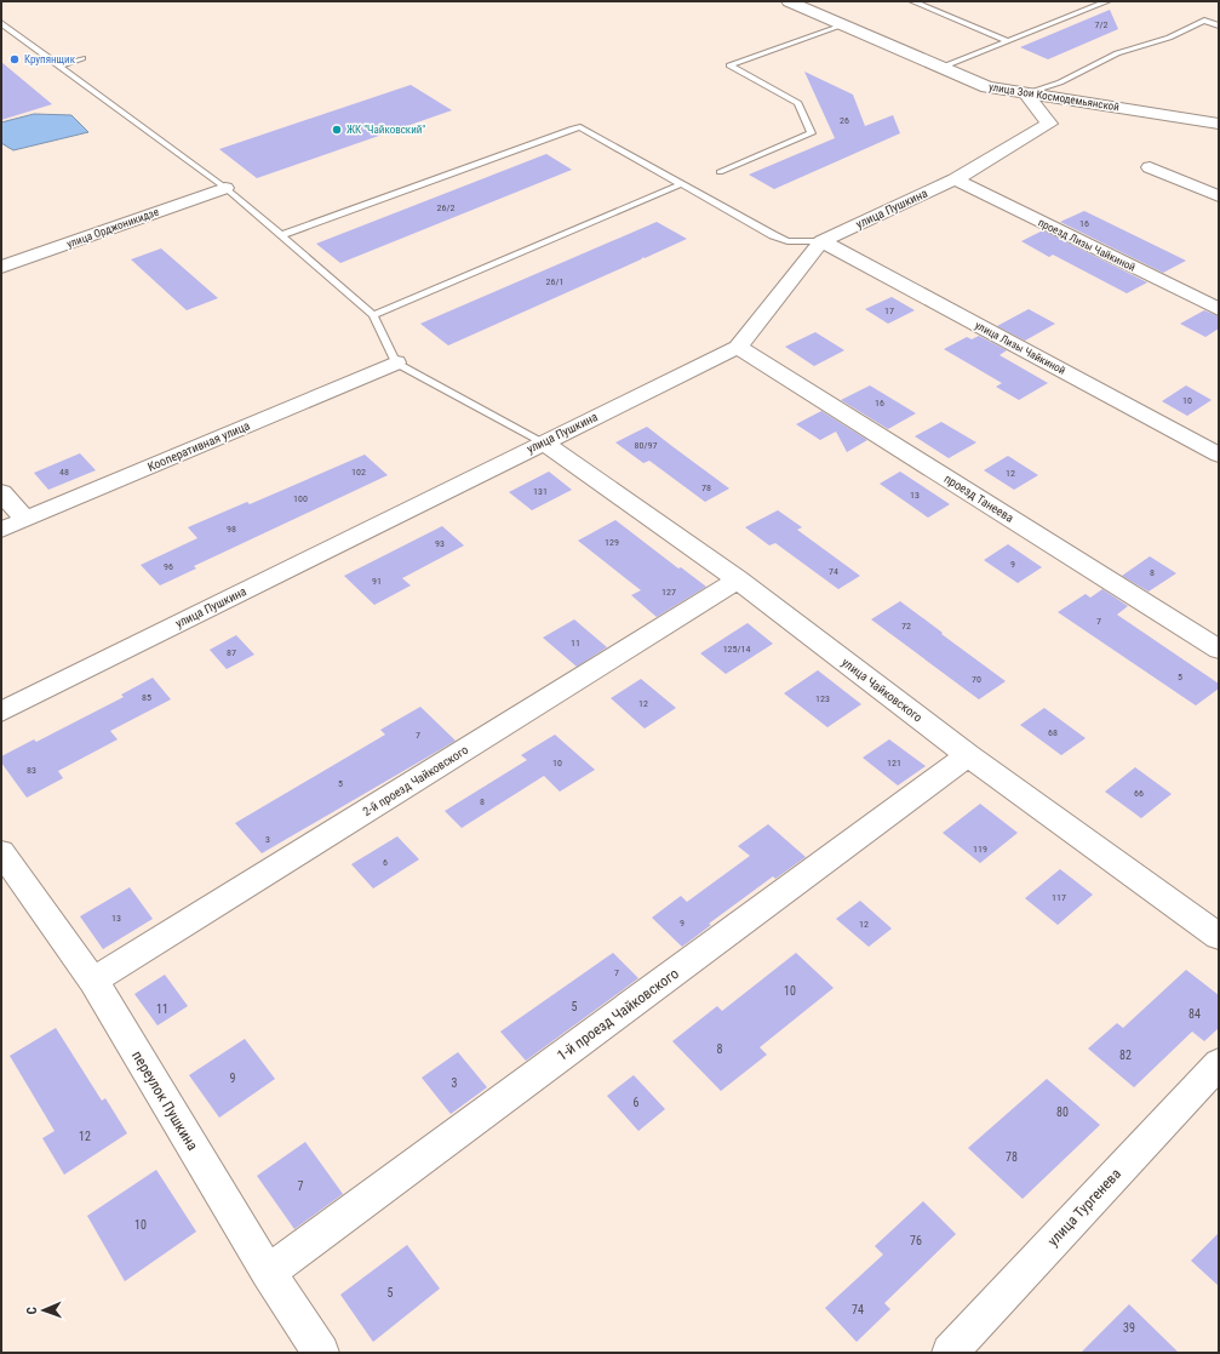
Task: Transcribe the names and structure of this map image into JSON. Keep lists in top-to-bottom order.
{
  "streets": {
    "street": [
      "улица Зои Космодемьянской",
      "улица Пушкина",
      "улица Орджоникидзе",
      "проезд Лизы Чайкиной",
      "улица Лизы Чайкиной",
      "Кооперативная улица",
      "проезд Танеева",
      "улица Чайковского",
      "2-й проезд Чайковского",
      "1-й проезд Чайковского",
      "переулок Пушкина",
      "улица Тургенева"
    ]
  },
  "crossings": [
    ["улица Зои Космодемьянской", "улица Пушкина"],
    ["улица Пушкина", "проезд Лизы Чайкиной"],
    ["улица Пушкина", "улица Лизы Чайкиной"],
    ["улица Пушкина", "проезд Танеева"],
    ["улица Пушкина", "улица Чайковского"],
    ["улица Чайковского", "2-й проезд Чайковского"],
    ["улица Чайковского", "1-й проезд Чайковского"],
    ["2-й проезд Чайковского", "переулок Пушкина"],
    ["1-й проезд Чайковского", "переулок Пушкина"]
  ],
  "places": ["Крупянщик", "ЖК \"Чайковский\""],
  "house_numbers": [
    "7/2",
    "26",
    "26/2",
    "16",
    "26/1",
    "17",
    "10",
    "16",
    "80/97",
    "48",
    "102",
    "12",
    "78",
    "131",
    "13",
    "100",
    "98",
    "129",
    "93",
    "9",
    "96",
    "74",
    "8",
    "91",
    "127",
    "7",
    "72",
    "11",
    "125/14",
    "87",
    "5",
    "70",
    "85",
    "123",
    "12",
    "68",
    "7",
    "10",
    "121",
    "83",
    "5",
    "66",
    "8",
    "3",
    "119",
    "6",
    "117",
    "13",
    "9",
    "12",
    "7",
    "10",
    "5",
    "11",
    "84",
    "8",
    "82",
    "9",
    "3",
    "6",
    "80",
    "12",
    "78",
    "7",
    "10",
    "76",
    "5",
    "74",
    "39"
  ],
  "north": "left"
}
